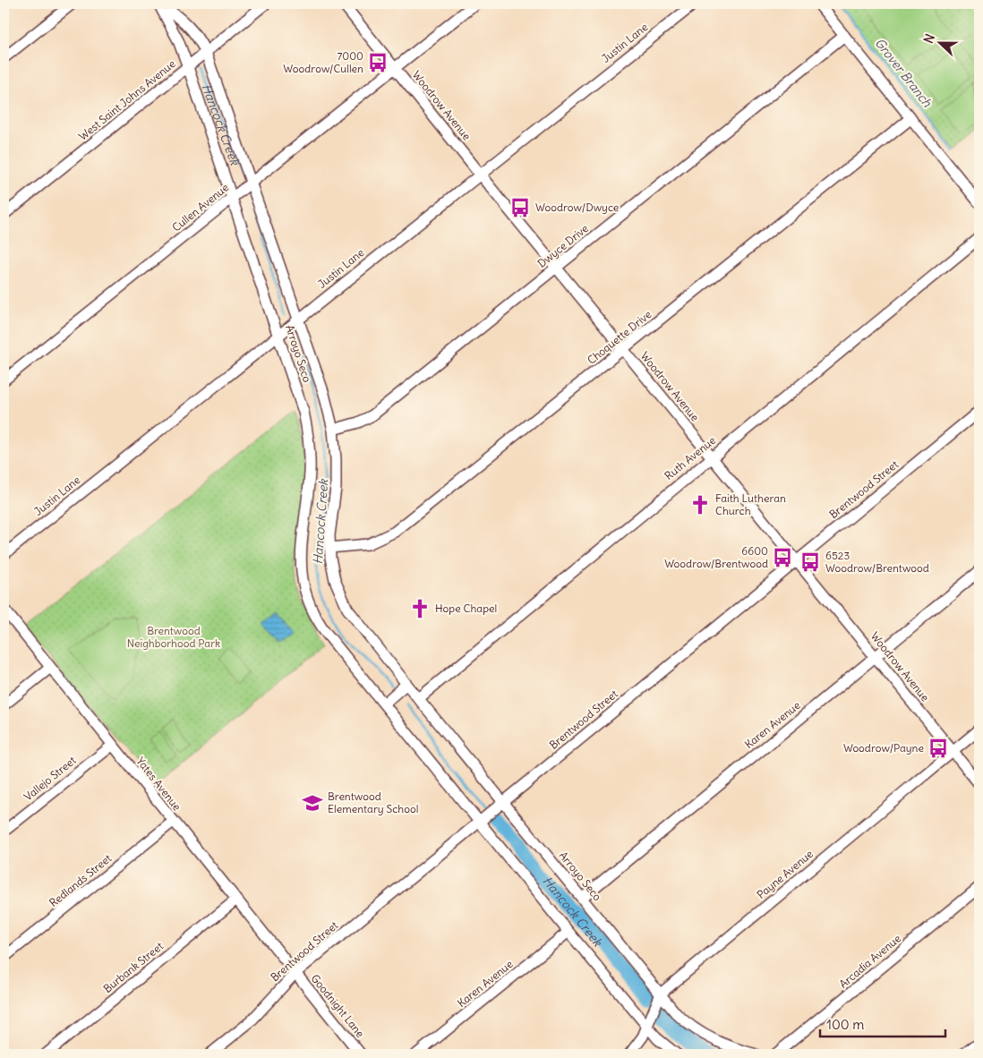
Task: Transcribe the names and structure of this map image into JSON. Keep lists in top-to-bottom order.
{
  "streets": {
    "street": [
      "Justin Lane",
      "West Saint Johns Avenue",
      "Woodrow Avenue",
      "Cullen Avenue",
      "Dwyce Drive",
      "Choquette Drive",
      "Arroyo Seco",
      "Ruth Avenue",
      "Brentwood Street",
      "Karen Avenue",
      "Vallejo Street",
      "Yates Avenue",
      "Payne Avenue",
      "Redlands Street",
      "Arcadia Avenue",
      "Burbank Street",
      "Goodnight Lane"
    ]
  },
  "crossings": [
    ["Justin Lane", "Woodrow Avenue"],
    ["Justin Lane", "Arroyo Seco"],
    ["West Saint Johns Avenue", "Arroyo Seco"],
    ["Woodrow Avenue", "Cullen Avenue"],
    ["Woodrow Avenue", "Dwyce Drive"],
    ["Woodrow Avenue", "Choquette Drive"],
    ["Woodrow Avenue", "Ruth Avenue"],
    ["Woodrow Avenue", "Brentwood Street"],
    ["Woodrow Avenue", "Karen Avenue"],
    ["Woodrow Avenue", "Payne Avenue"],
    ["Cullen Avenue", "Arroyo Seco"],
    ["Dwyce Drive", "Arroyo Seco"],
    ["Choquette Drive", "Arroyo Seco"],
    ["Arroyo Seco", "Ruth Avenue"],
    ["Arroyo Seco", "Brentwood Street"],
    ["Arroyo Seco", "Karen Avenue"],
    ["Arroyo Seco", "Payne Avenue"],
    ["Brentwood Street", "Yates Avenue"],
    ["Brentwood Street", "Goodnight Lane"],
    ["Vallejo Street", "Yates Avenue"],
    ["Yates Avenue", "Redlands Street"],
    ["Yates Avenue", "Burbank Street"],
    ["Yates Avenue", "Goodnight Lane"]
  ],
  "water": ["Grover Branch", "Hancock Creek"],
  "parks": ["Brentwood Neighborhood Park"],
  "places": {
    "bus stop": [
      "7000 Woodrow/Cullen",
      "Woodrow/Dwyce",
      "6600 Woodrow/Brentwood",
      "6523 Woodrow/Brentwood",
      "Woodrow/Payne"
    ],
    "church": ["Faith Lutheran Church", "Hope Chapel"],
    "school or university": ["Brentwood Elementary School"]
  },
  "scale_bar": "100 m",
  "north": "left"
}
